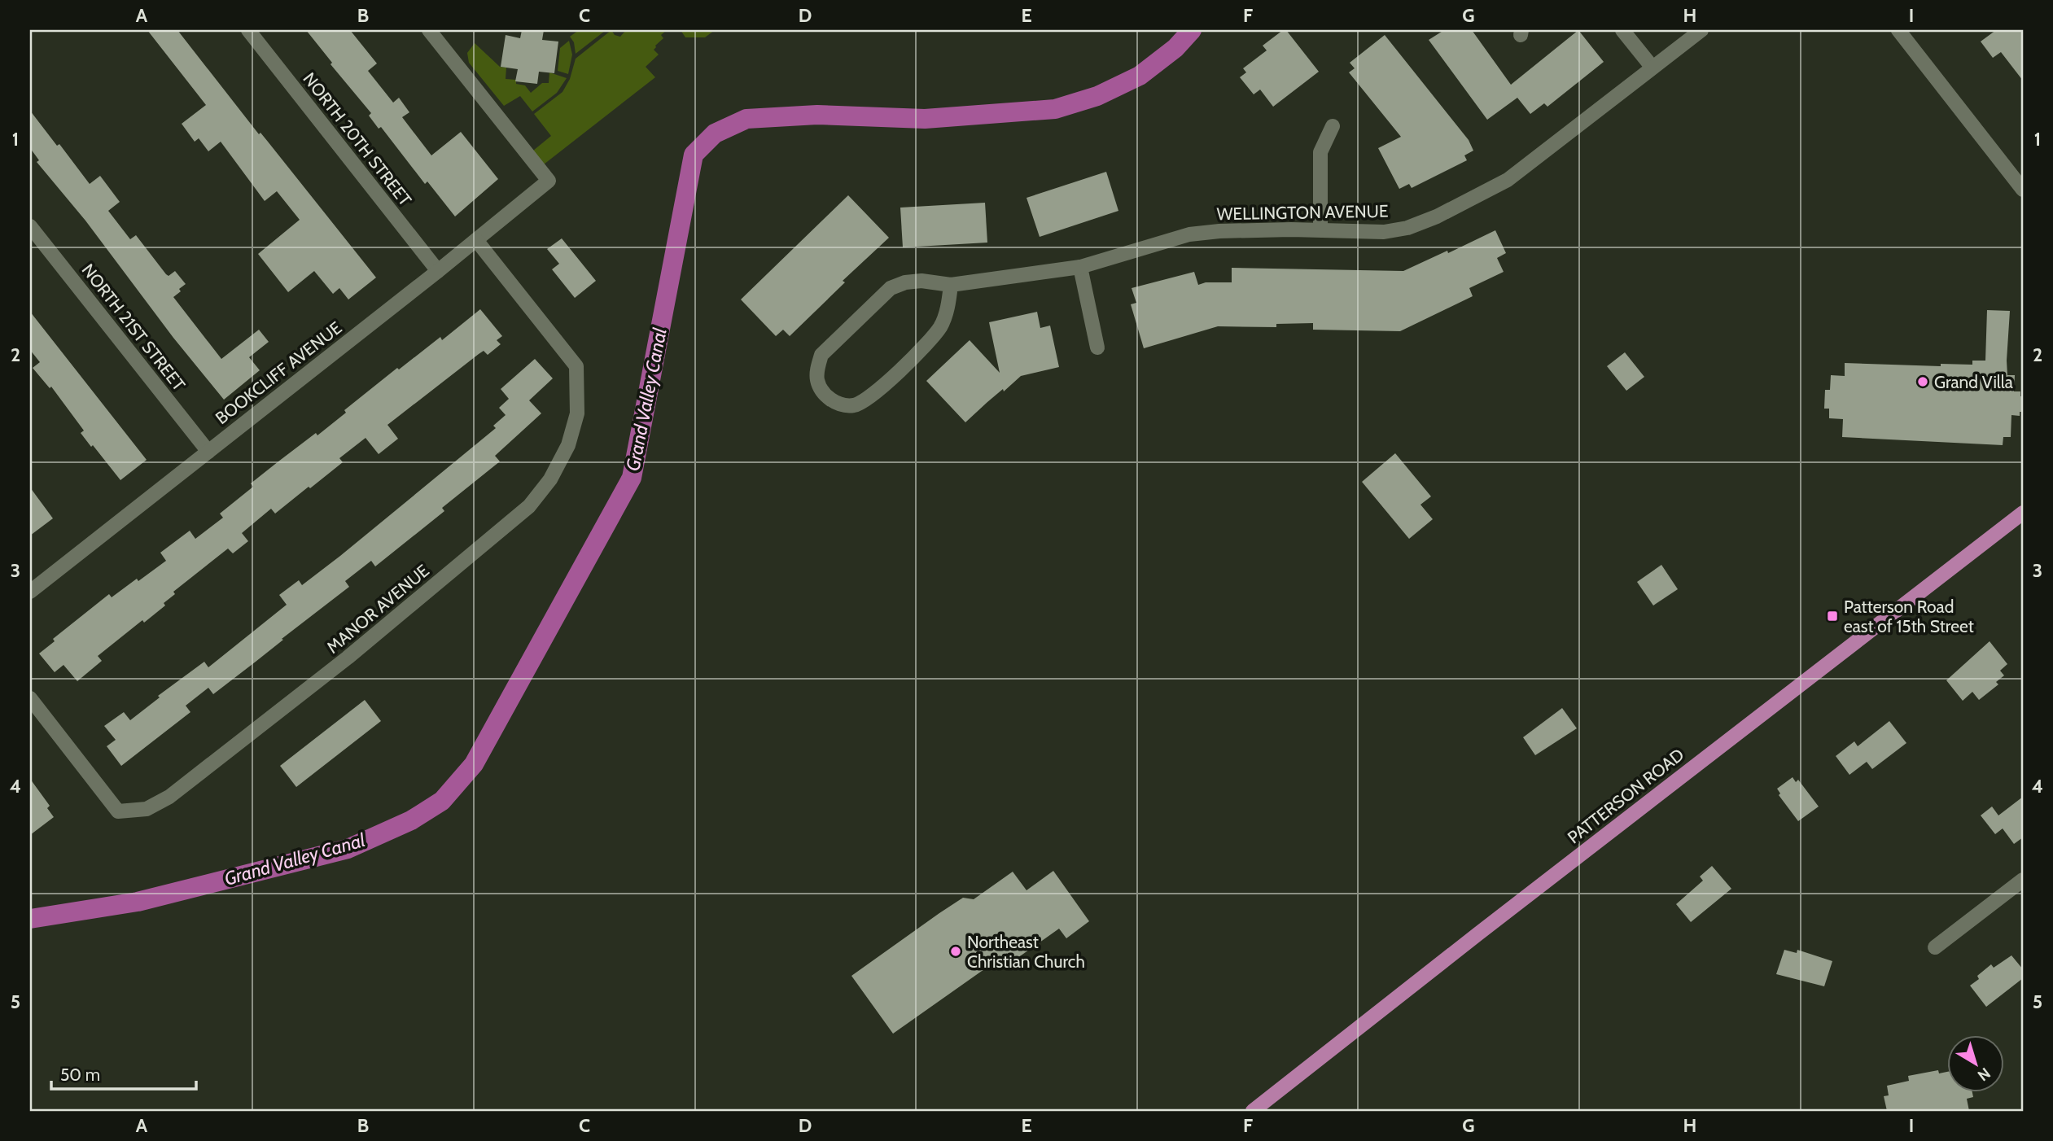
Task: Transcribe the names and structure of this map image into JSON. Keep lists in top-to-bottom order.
{
  "streets": {
    "main road": ["PATTERSON ROAD"],
    "street": [
      "NORTH 20TH STREET",
      "WELLINGTON AVENUE",
      "NORTH 21ST STREET",
      "BOOKCLIFF AVENUE",
      "MANOR AVENUE"
    ]
  },
  "crossings": [
    ["NORTH 20TH STREET", "BOOKCLIFF AVENUE"],
    ["NORTH 21ST STREET", "BOOKCLIFF AVENUE"],
    ["BOOKCLIFF AVENUE", "MANOR AVENUE"]
  ],
  "water": ["Grand Valley Canal"],
  "places": {
    "other": ["Grand Villa", "Northeast Christian Church"],
    "transit": ["Patterson Road east of 15th Street"]
  },
  "scale_bar": "50 m",
  "north": "bottom right",
  "grid": {
    "columns": [
      "A",
      "B",
      "C",
      "D",
      "E",
      "F",
      "G",
      "H",
      "I"
    ],
    "rows": [
      "1",
      "2",
      "3",
      "4",
      "5"
    ]
  }
}
